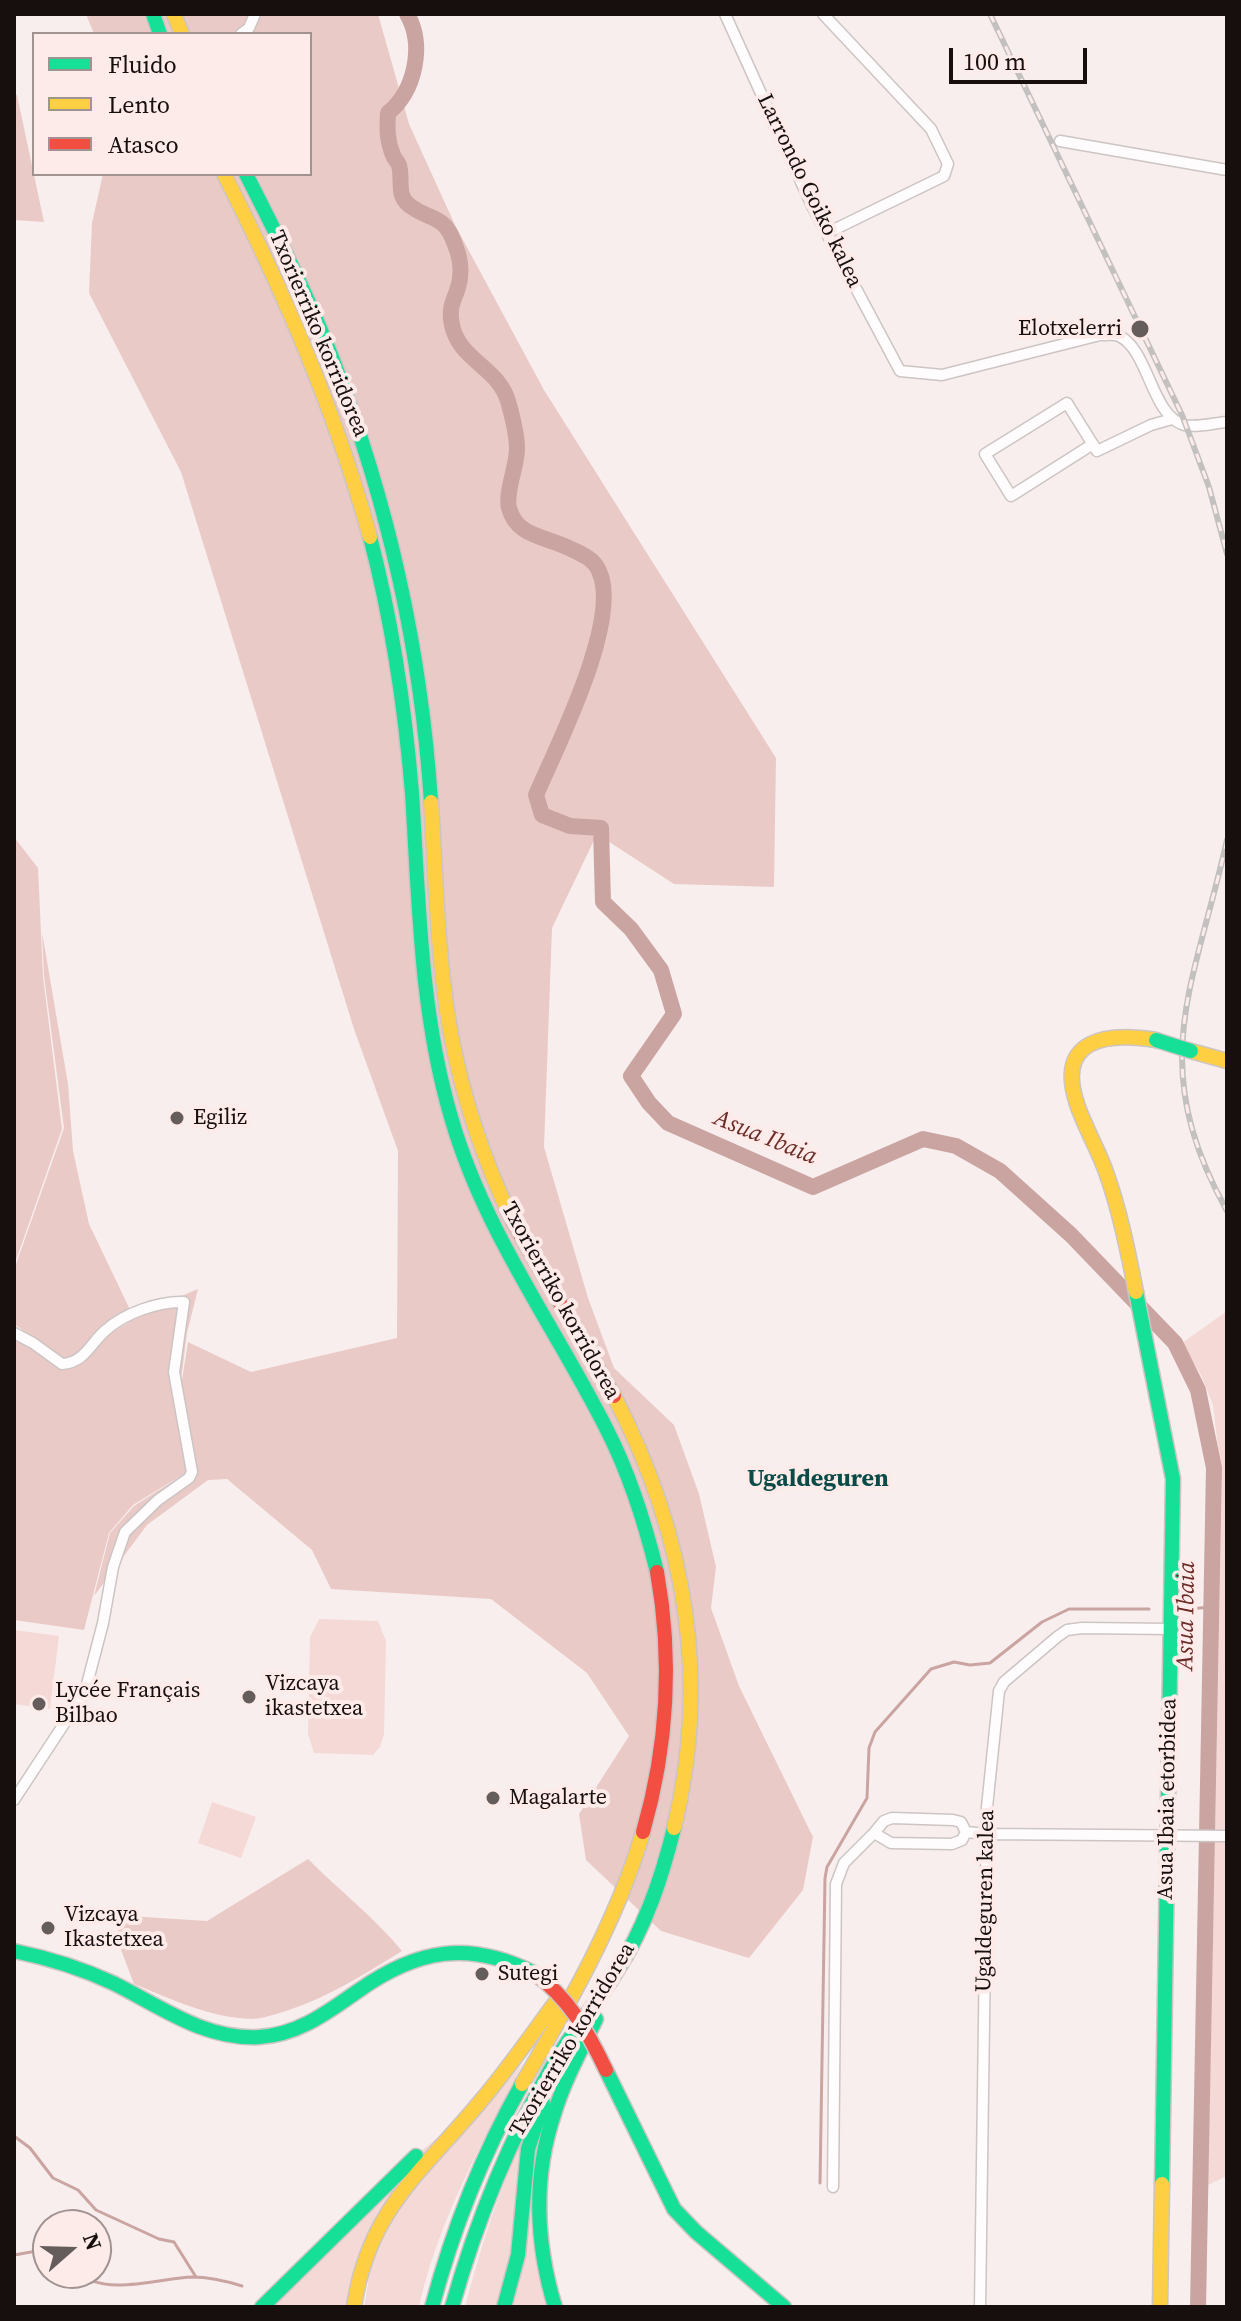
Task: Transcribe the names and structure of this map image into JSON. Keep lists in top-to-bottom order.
{
  "streets": {
    "main road": ["Txorierriko korridorea", "Asua Ibaia etorbidea"],
    "street": ["Larrondo Goiko kalea", "Ugaldeguren kalea"]
  },
  "crossings": [
    ["Asua Ibaia etorbidea", "Ugaldeguren kalea"]
  ],
  "districts": ["Ugaldeguren"],
  "water": ["Asua Ibaia"],
  "places": [
    "Elotxelerri",
    "Egiliz",
    "Vizcaya ikastetxea",
    "Lycée Français Bilbao",
    "Magalarte",
    "Vizcaya Ikastetxea",
    "Sutegi"
  ],
  "legend": ["Fluido", "Lento", "Atasco"],
  "scale_bar": "100 m",
  "north": "right"
}
